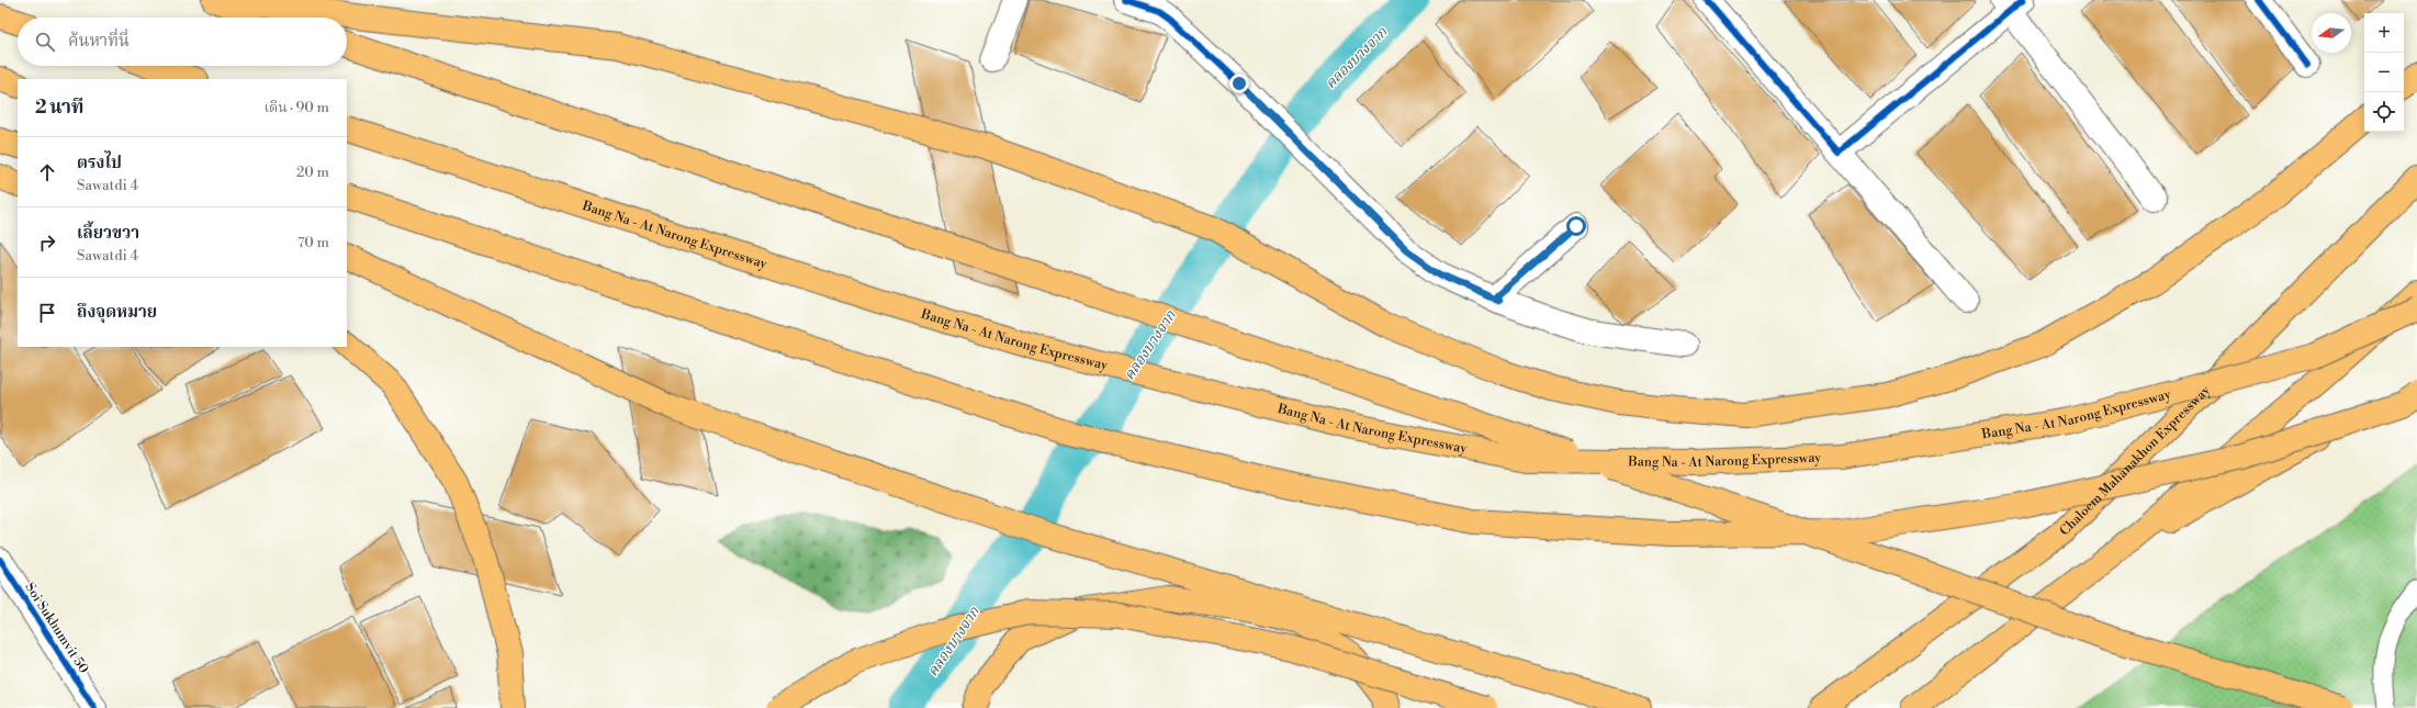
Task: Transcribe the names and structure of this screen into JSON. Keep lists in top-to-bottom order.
{
  "streets": {
    "highway": ["Bang Na - At Narong Expressway", "Chaloem Mahanakhon Expressway"],
    "street": ["Soi Sukhumvit 50"]
  },
  "water": ["คลองบางจาก"],
  "north": "left",
  "page": {
    "map_buttons": ["+", "−"],
    "search": "ค้นหาที่นี่",
    "heading": ["2 นาที", "เดิน · 90 m"],
    "list": [
      ["ตรงไป", "Sawatdi 4", "20 m"],
      ["เลี้ยวขวา", "Sawatdi 4", "70 m"],
      "ถึงจุดหมาย"
    ]
  }
}
